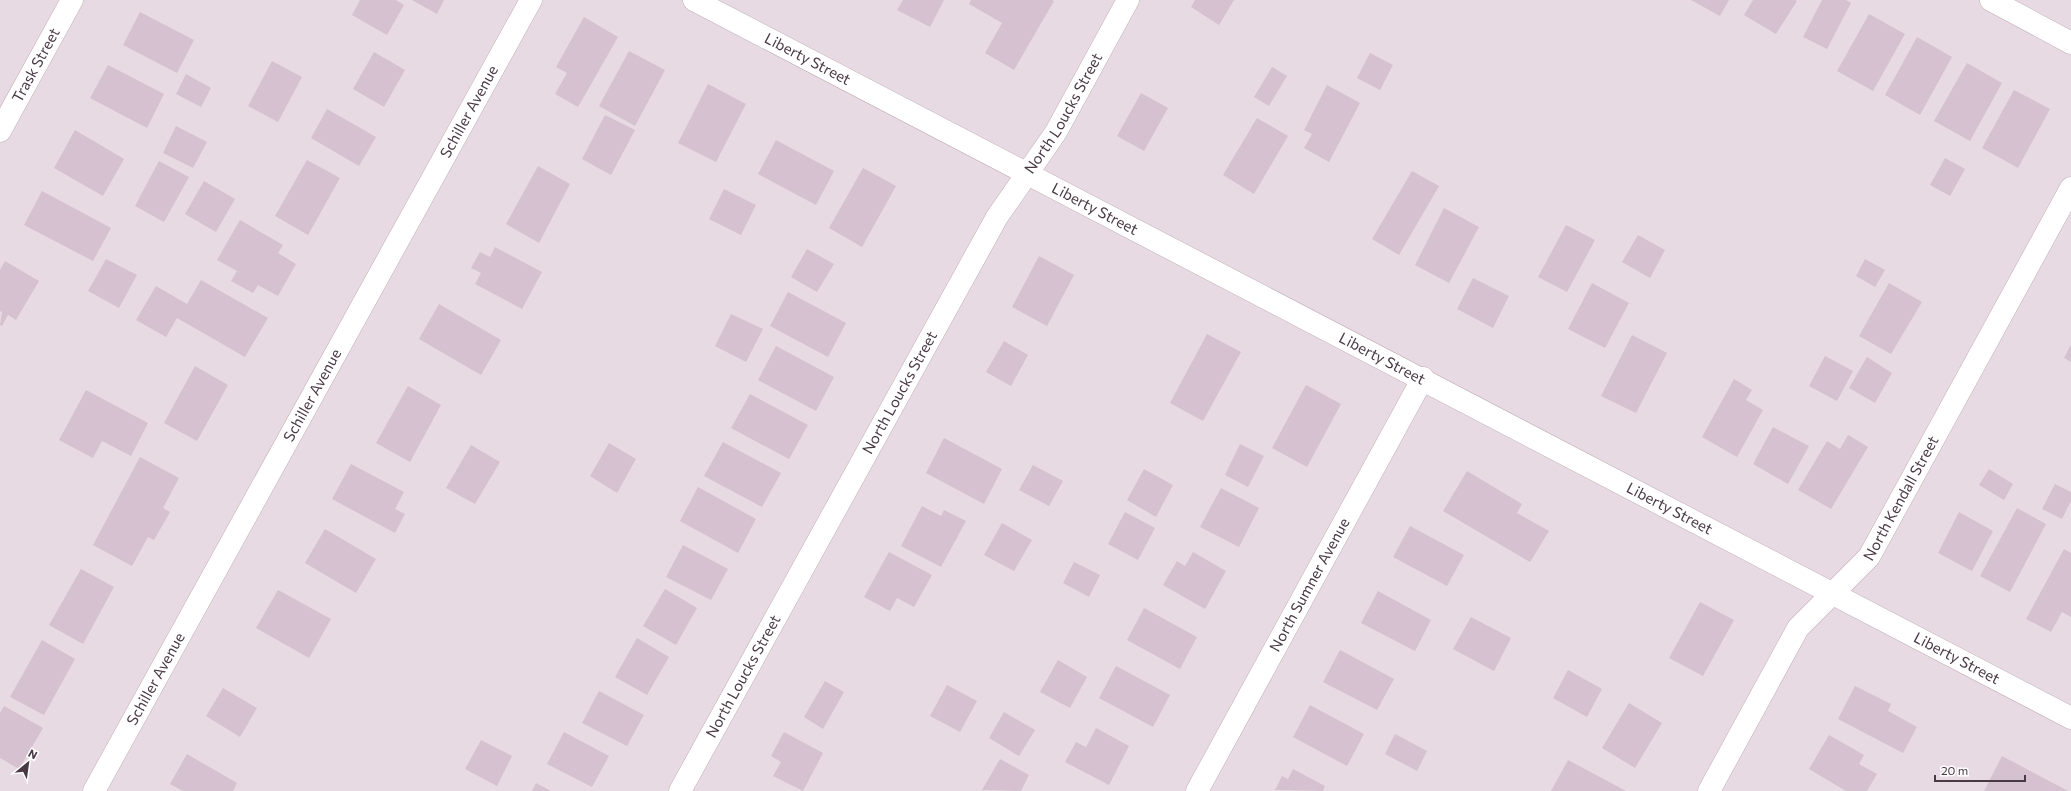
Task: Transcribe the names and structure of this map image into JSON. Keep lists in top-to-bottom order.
{
  "streets": {
    "street": [
      "Liberty Street",
      "Trask Street",
      "Schiller Avenue",
      "North Loucks Street",
      "North Kendall Street",
      "North Sumner Avenue"
    ]
  },
  "crossings": [
    ["Liberty Street", "North Loucks Street"],
    ["Liberty Street", "North Kendall Street"],
    ["Liberty Street", "North Sumner Avenue"]
  ],
  "scale_bar": "20 m",
  "north": "top right"
}
